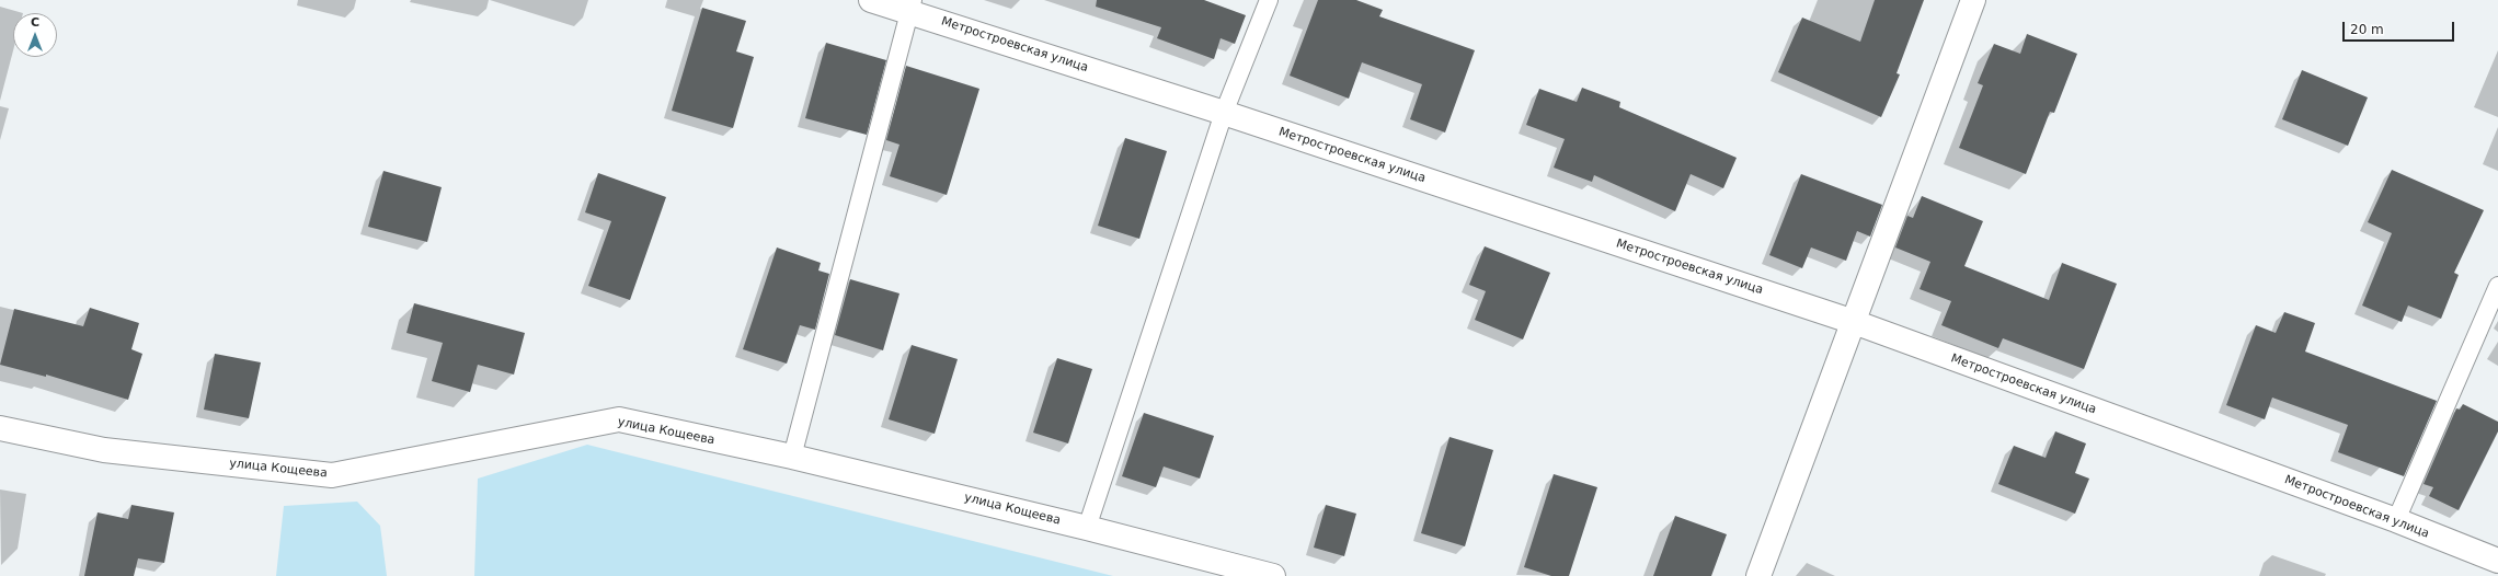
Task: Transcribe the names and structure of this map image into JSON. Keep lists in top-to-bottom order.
{
  "streets": {
    "street": ["Метростроевская улица", "улица Кощеева"]
  },
  "scale_bar": "20 m",
  "north": "top"
}
